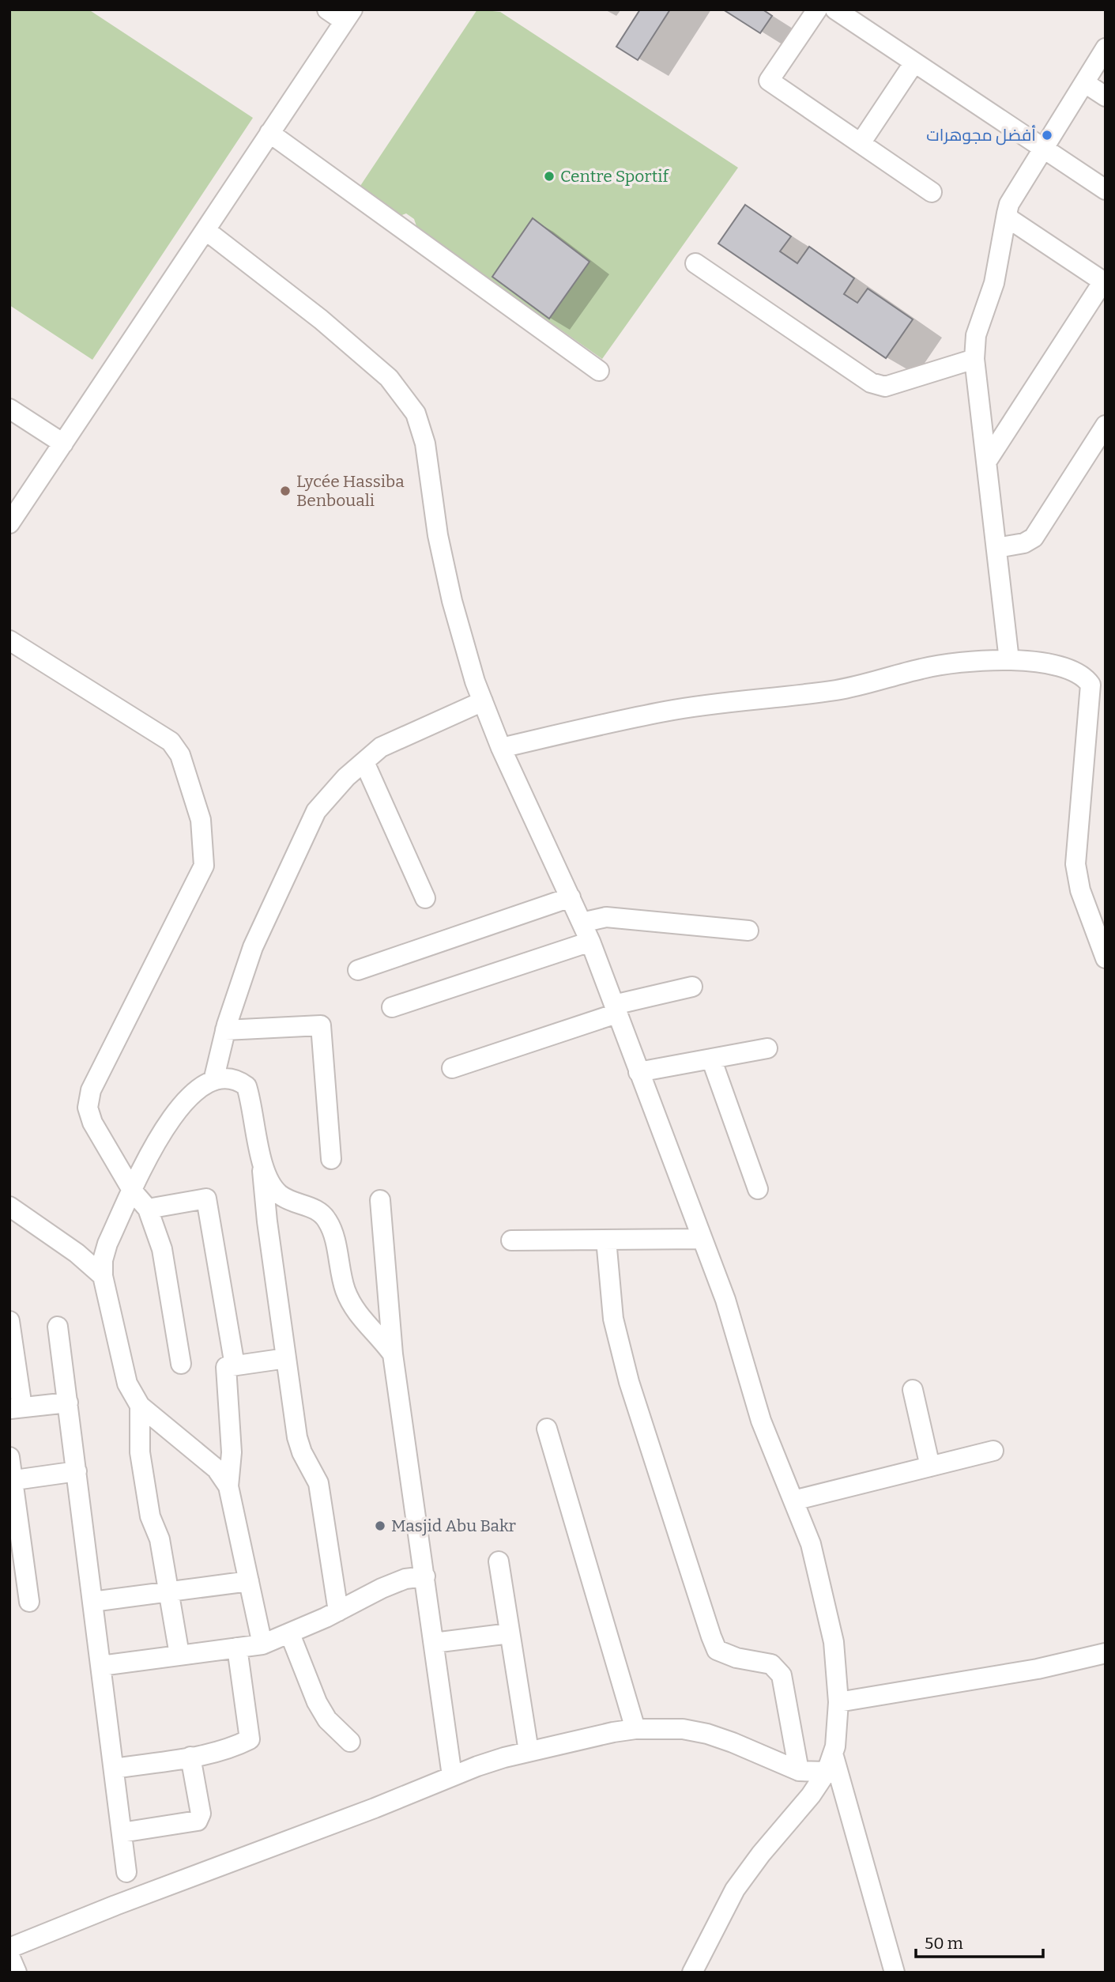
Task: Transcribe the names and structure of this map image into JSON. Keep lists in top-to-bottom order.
{
  "places": [
    "أفضل مجوهرات",
    "Centre Sportif",
    "Lycée Hassiba Benbouali",
    "Masjid Abu Bakr"
  ],
  "scale_bar": "50 m"
}
